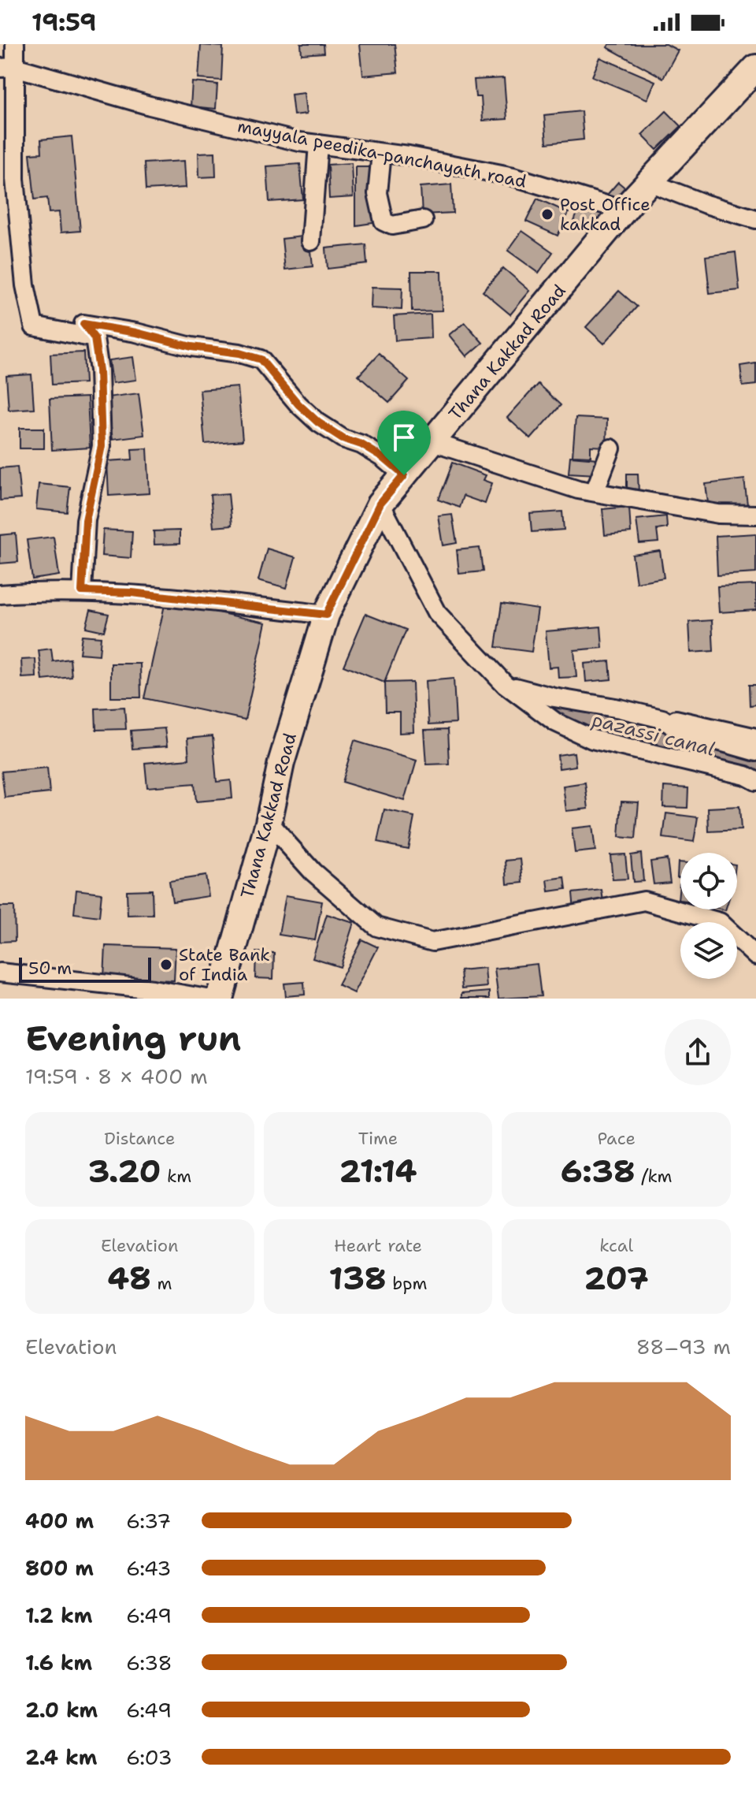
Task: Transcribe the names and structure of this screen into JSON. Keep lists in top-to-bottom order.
{
  "streets": {
    "main road": ["Thana Kakkad Road"],
    "street": ["mayyala peedika-panchayath road"]
  },
  "crossings": [
    ["mayyala peedika-panchayath road", "Thana Kakkad Road"]
  ],
  "water": ["pazassi canal"],
  "places": ["Post Office kakkad", "State Bank of India"],
  "scale_bar": "50 m",
  "page": {
    "status": "19:59",
    "scale": "50 m",
    "heading": ["Evening run", "19:59 · 8 × 400 m"],
    "stats": [
      ["Distance", "3.20 km"],
      ["Time", "21:14"],
      ["Pace", "6:38 /km"],
      ["Elevation", "48 m"],
      ["Heart rate", "138 bpm"],
      ["kcal", "207"]
    ],
    "chart": ["Elevation", "88–93 m"],
    "list": [
      {
        "name": "400 m",
        "note": "6:37"
      },
      {
        "name": "800 m",
        "note": "6:43"
      },
      {
        "name": "1.2 km",
        "note": "6:49"
      },
      {
        "name": "1.6 km",
        "note": "6:38"
      },
      {
        "name": "2.0 km",
        "note": "6:49"
      },
      {
        "name": "2.4 km",
        "note": "6:03"
      }
    ]
  }
}
